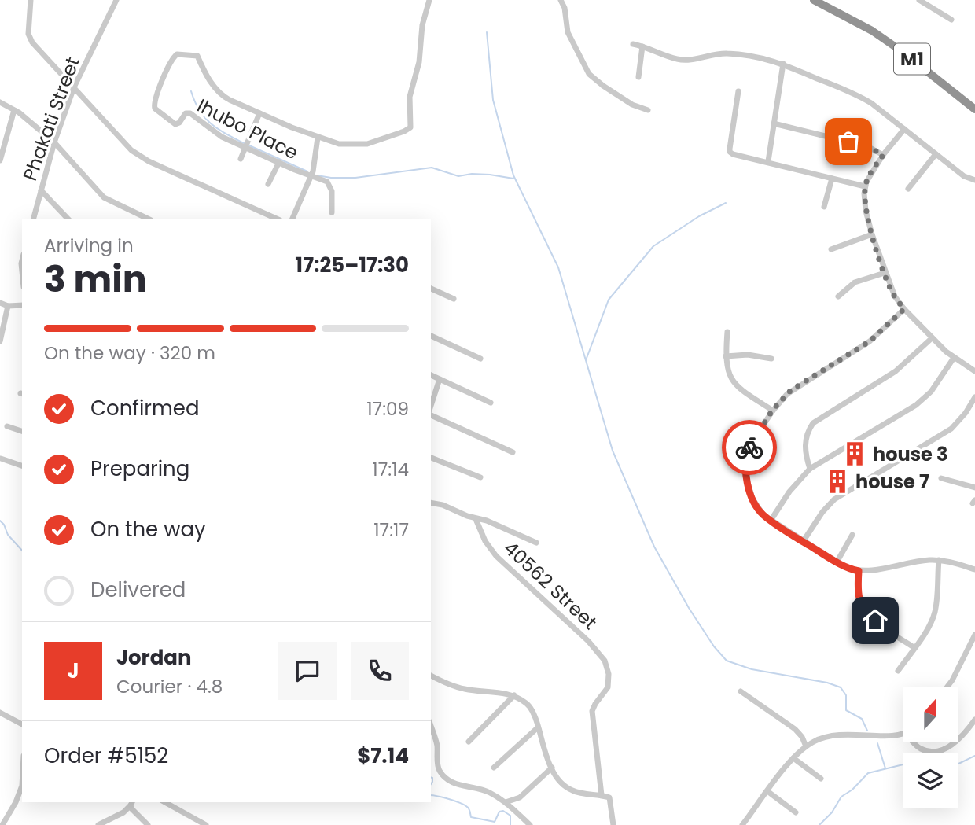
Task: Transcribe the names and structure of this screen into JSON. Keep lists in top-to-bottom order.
{
  "streets": {
    "highway": ["M1"],
    "street": ["Phakati Street", "Ihubo Place", "40562 Street"]
  },
  "places": {
    "building": ["house 3", "house 7"]
  },
  "north": "top",
  "page": {
    "heading": ["3 min", "Arriving in", "17:25–17:30"],
    "panel": [
      "Jordan",
      "Courier · 4.8",
      "Order #5152",
      "$7.14"
    ],
    "bar": "On the way · 320 m",
    "list": [
      ["Confirmed", "17:09"],
      ["Preparing", "17:14"],
      ["On the way", "17:17"],
      "Delivered"
    ],
    "round": "J"
  }
}
